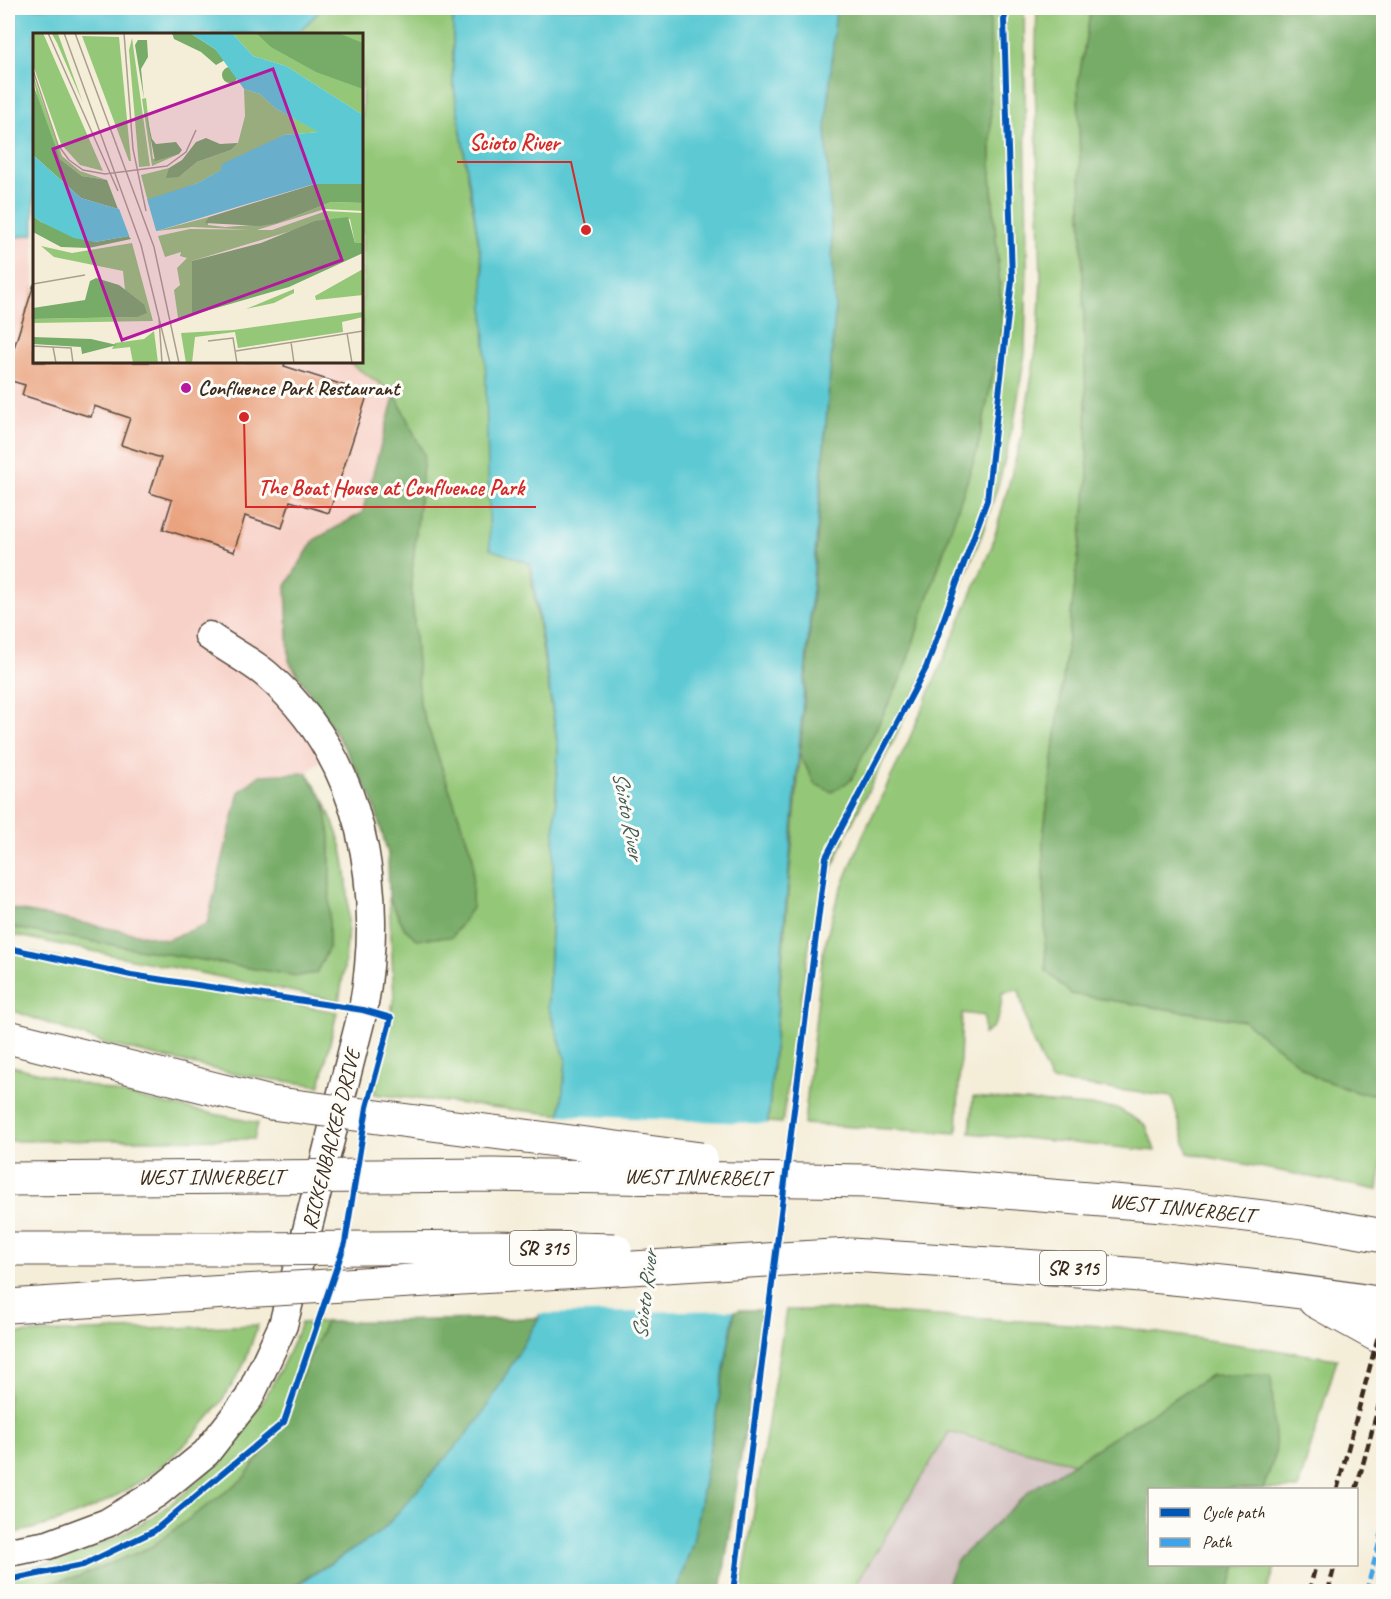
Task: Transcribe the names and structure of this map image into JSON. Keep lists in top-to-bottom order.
{
  "streets": {
    "highway": ["WEST INNERBELT", "SR 315"],
    "street": ["RICKENBACKER DRIVE"]
  },
  "water": ["Scioto River"],
  "places": ["Scioto River", "Confluence Park Restaurant", "The Boat House at Confluence Park"],
  "legend": ["Cycle path", "Path"]
}
